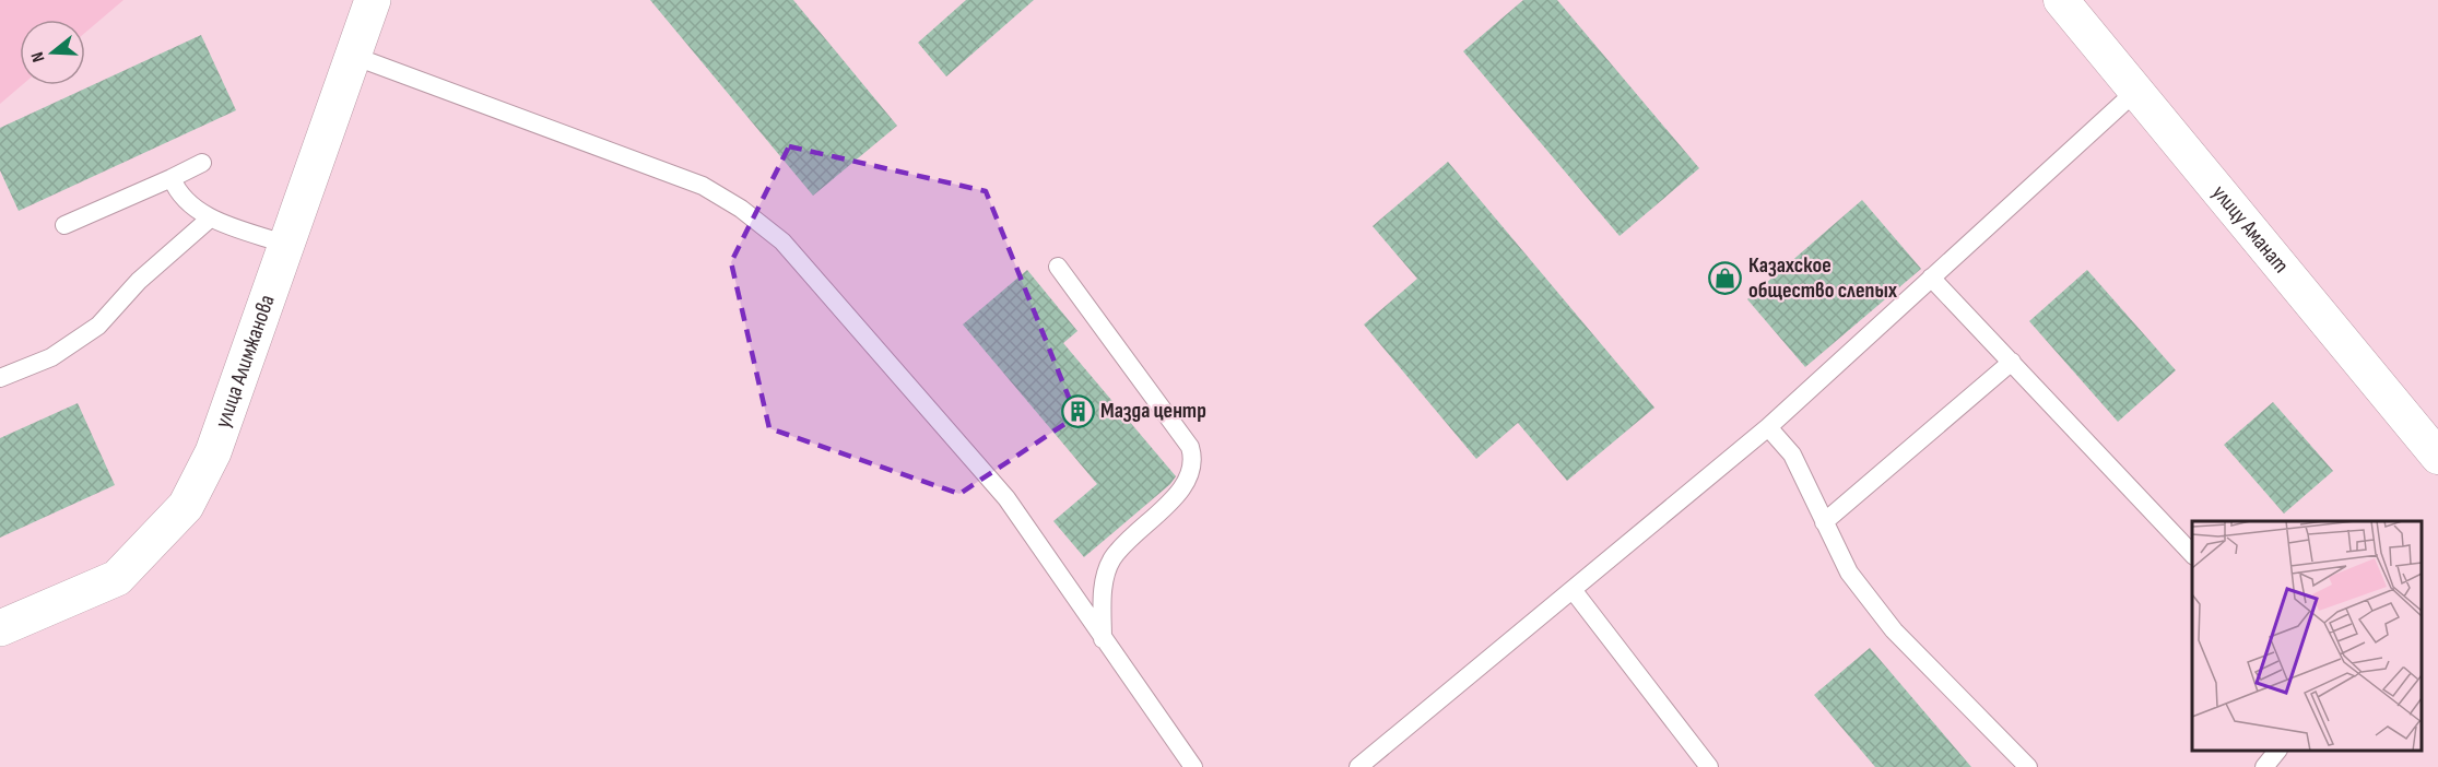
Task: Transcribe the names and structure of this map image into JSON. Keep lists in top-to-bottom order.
{
  "streets": {
    "street": ["улицу Аманат", "улица Алимжанова"]
  },
  "places": {
    "shop": ["Казахское общество слепых"],
    "building": ["Мазда центр"]
  },
  "north": "left"
}
